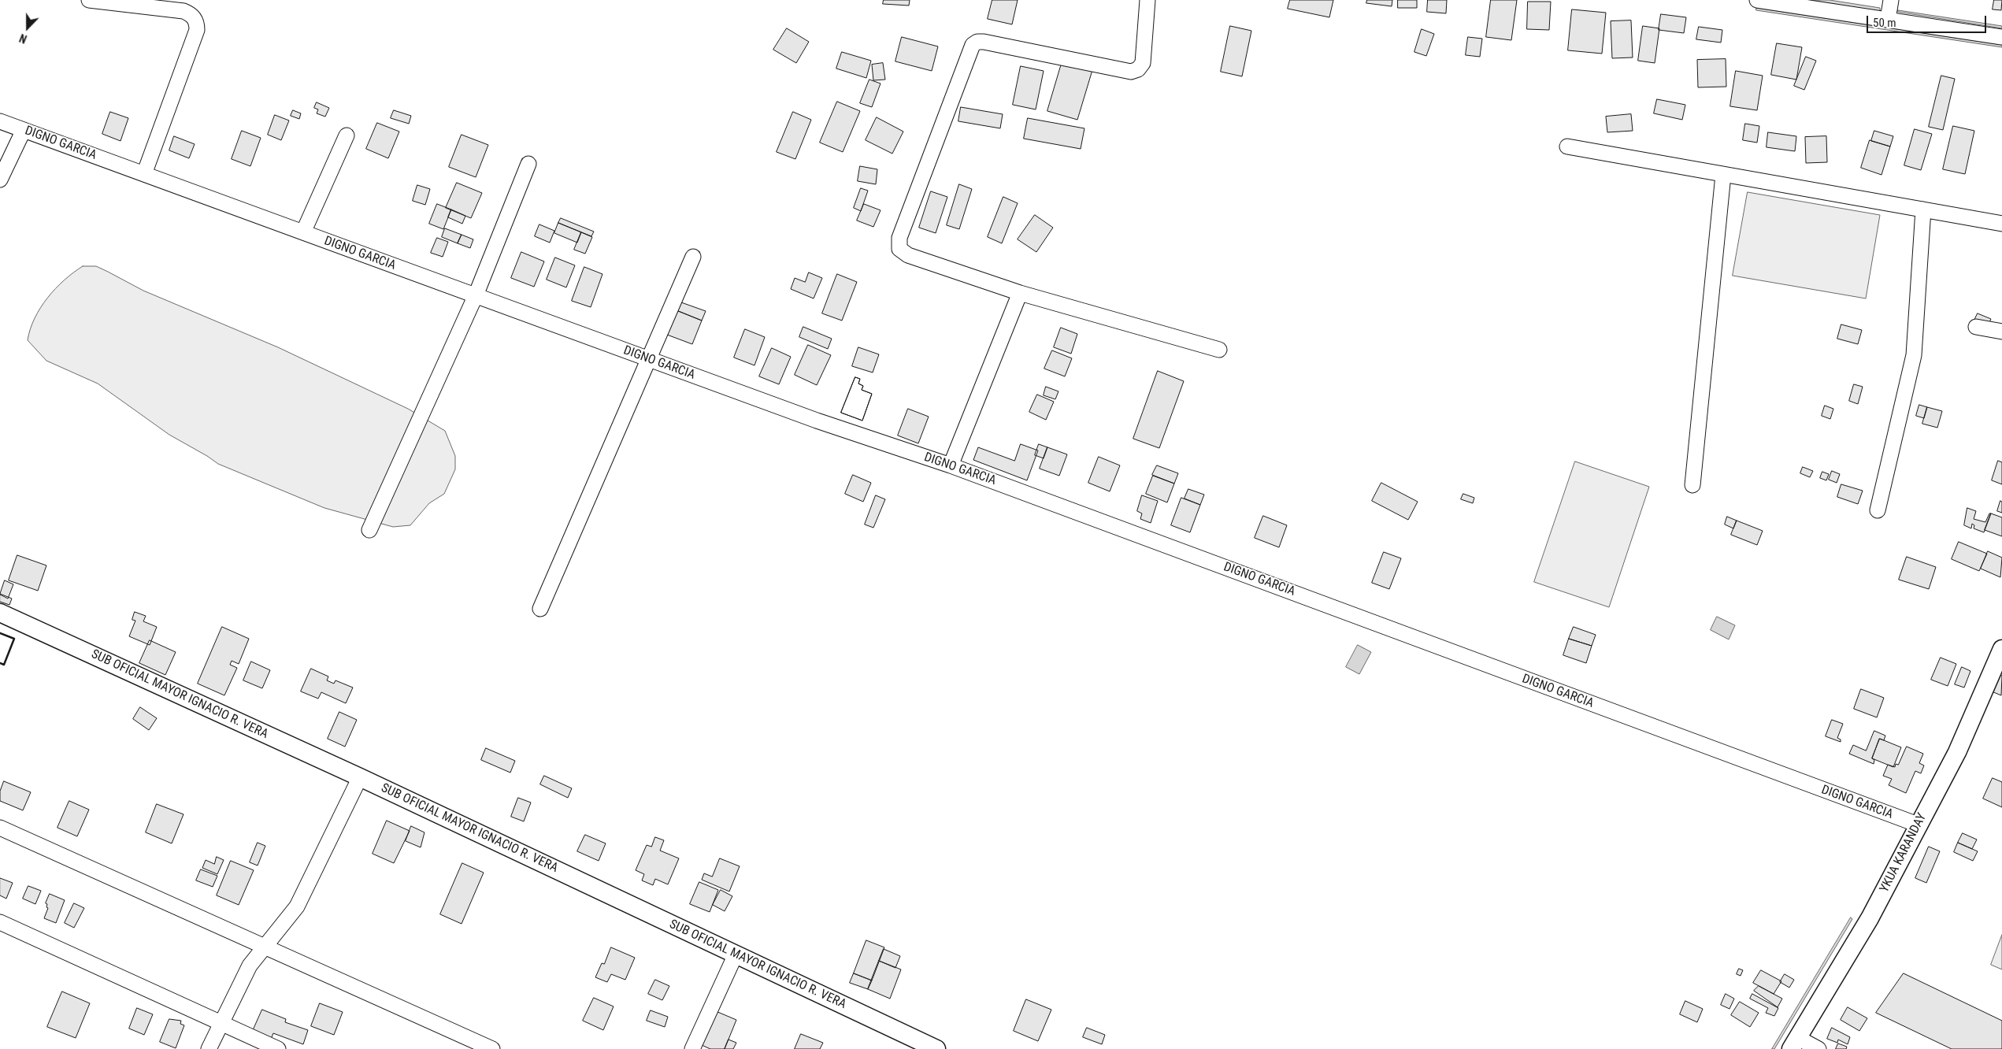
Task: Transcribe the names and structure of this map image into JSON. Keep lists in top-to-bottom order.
{
  "streets": {
    "street": ["DIGNO GARCIA", "SUB OFICIAL MAYOR IGNACIO R. VERA", "YKUA KARANDAY"]
  },
  "crossings": [
    ["DIGNO GARCIA", "YKUA KARANDAY"]
  ],
  "scale_bar": "50 m",
  "north": "bottom"
}
